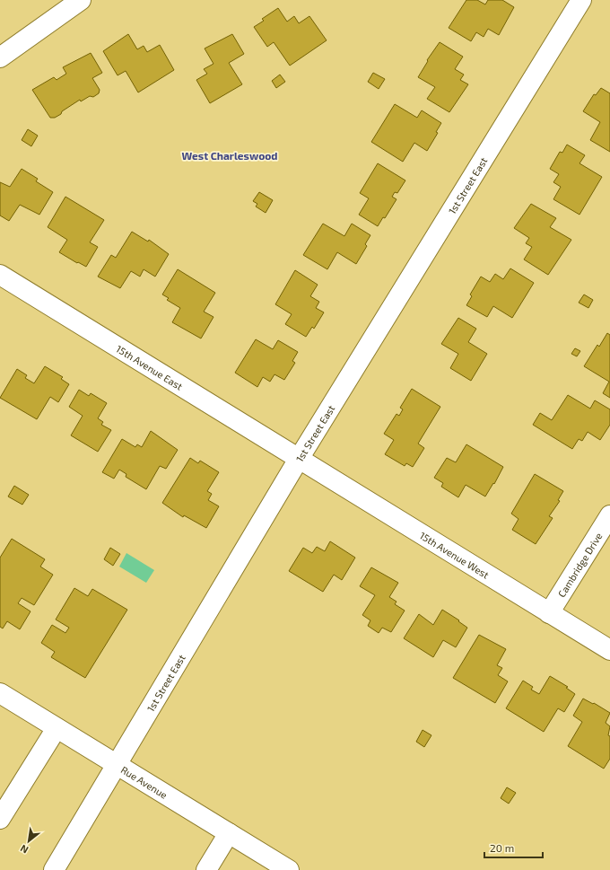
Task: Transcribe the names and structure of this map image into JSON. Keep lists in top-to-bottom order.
{
  "streets": {
    "street": [
      "1st Street East",
      "15th Avenue East",
      "15th Avenue West",
      "Cambridge Drive",
      "Rue Avenue"
    ]
  },
  "crossings": [
    ["1st Street East", "15th Avenue East"],
    ["1st Street East", "15th Avenue West"],
    ["1st Street East", "Rue Avenue"],
    ["15th Avenue East", "15th Avenue West"],
    ["15th Avenue West", "Cambridge Drive"]
  ],
  "districts": ["West Charleswood"],
  "scale_bar": "20 m",
  "north": "bottom left"
}
